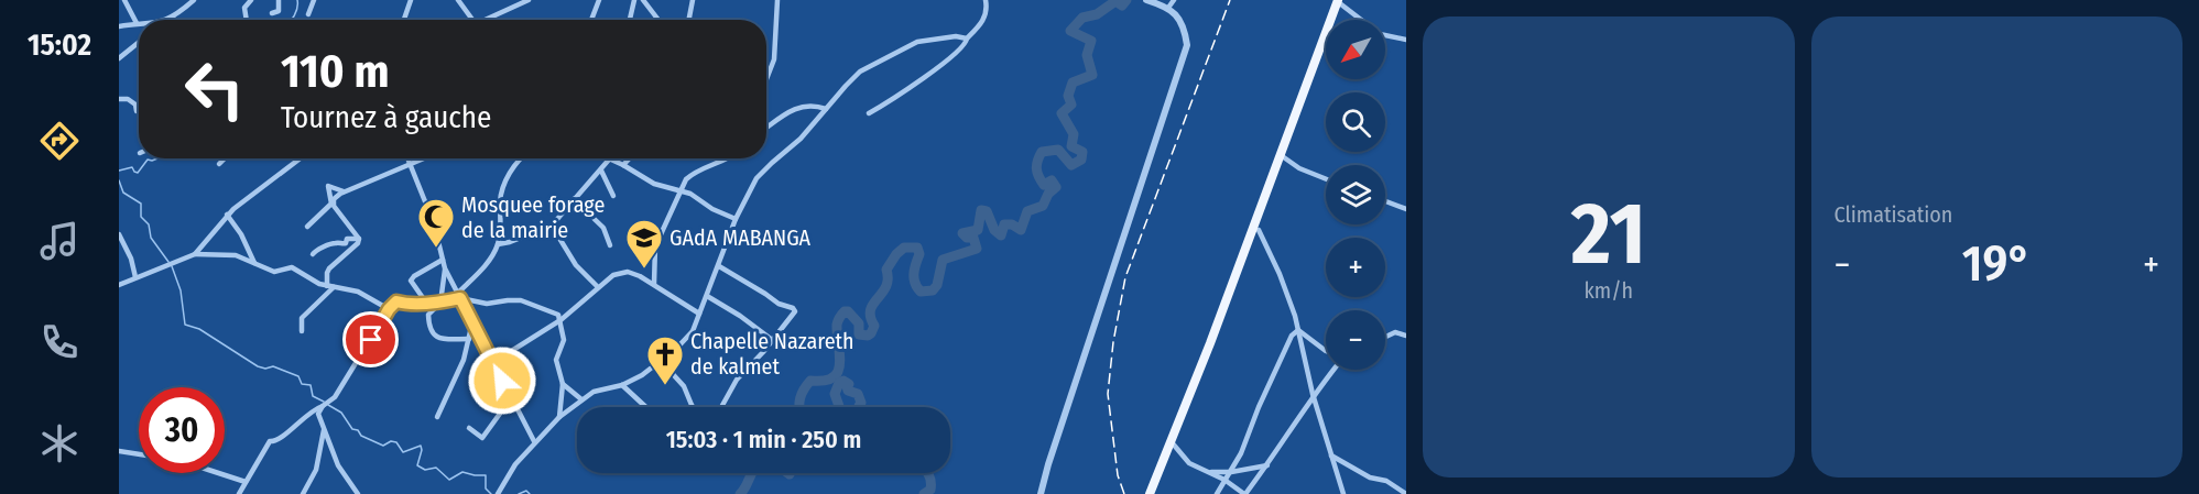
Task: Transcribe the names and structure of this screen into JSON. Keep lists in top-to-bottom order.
{
  "places": {
    "mosque": ["Mosquee forage de la mairie"],
    "school or university": ["GAdA MABANGA"],
    "church": ["Chapelle Nazareth de kalmet"]
  },
  "north": "bottom left",
  "page": {
    "tabs": "15:02",
    "tile": [
      ["21", "km/h"],
      "Climatisation"
    ],
    "map_buttons": ["+", "−"],
    "turn": ["110 m", "Tournez à gauche"],
    "heat": ["−", "19°", "+"],
    "limit": "30",
    "trip": "15:03 · 1 min · 250 m"
  }
}
